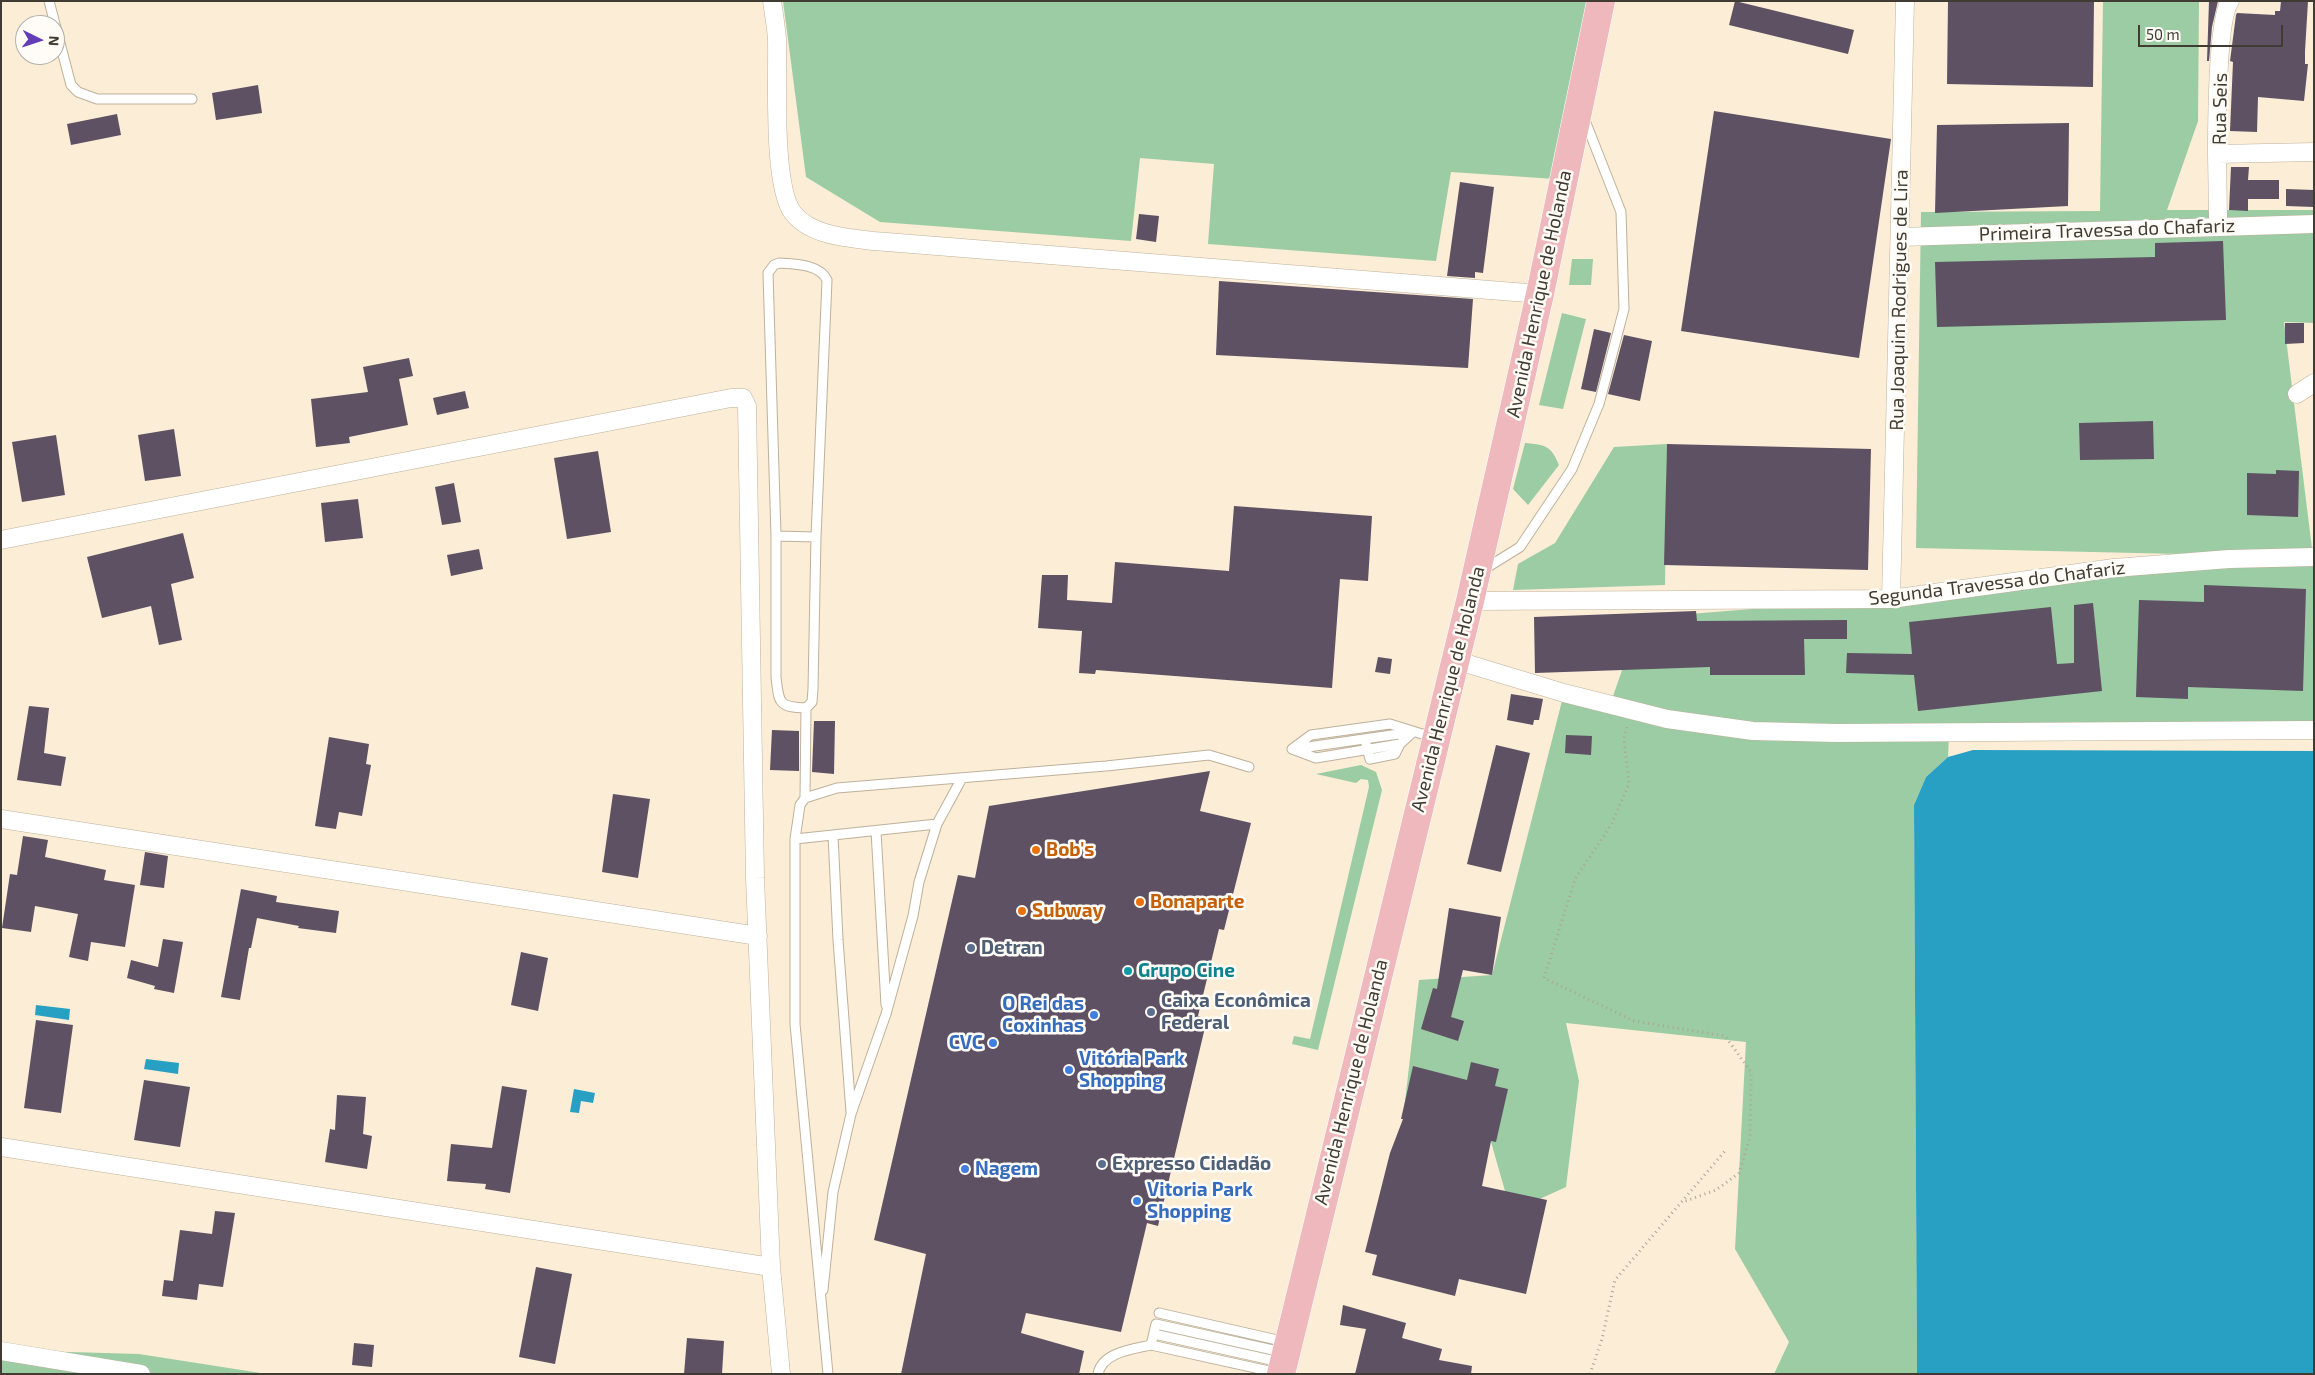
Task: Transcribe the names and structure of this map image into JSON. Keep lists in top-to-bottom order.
{
  "streets": {
    "main road": ["Avenida Henrique de Holanda"],
    "street": [
      "Rua Seis",
      "Primeira Travessa do Chafariz",
      "Rua Joaquim Rodrigues de Lira",
      "Segunda Travessa do Chafariz"
    ]
  },
  "crossings": [
    ["Primeira Travessa do Chafariz", "Rua Joaquim Rodrigues de Lira"],
    ["Avenida Henrique de Holanda", "Segunda Travessa do Chafariz"],
    ["Rua Joaquim Rodrigues de Lira", "Segunda Travessa do Chafariz"]
  ],
  "places": [
    "Bob's",
    "Bonaparte",
    "Subway",
    "Detran",
    "Grupo Cine",
    "Caixa Econômica Federal",
    "O Rei das Coxinhas",
    "CVC",
    "Vitória Park Shopping",
    "Expresso Cidadão",
    "Nagem",
    "Vitoria Park Shopping"
  ],
  "scale_bar": "50 m",
  "north": "right"
}
